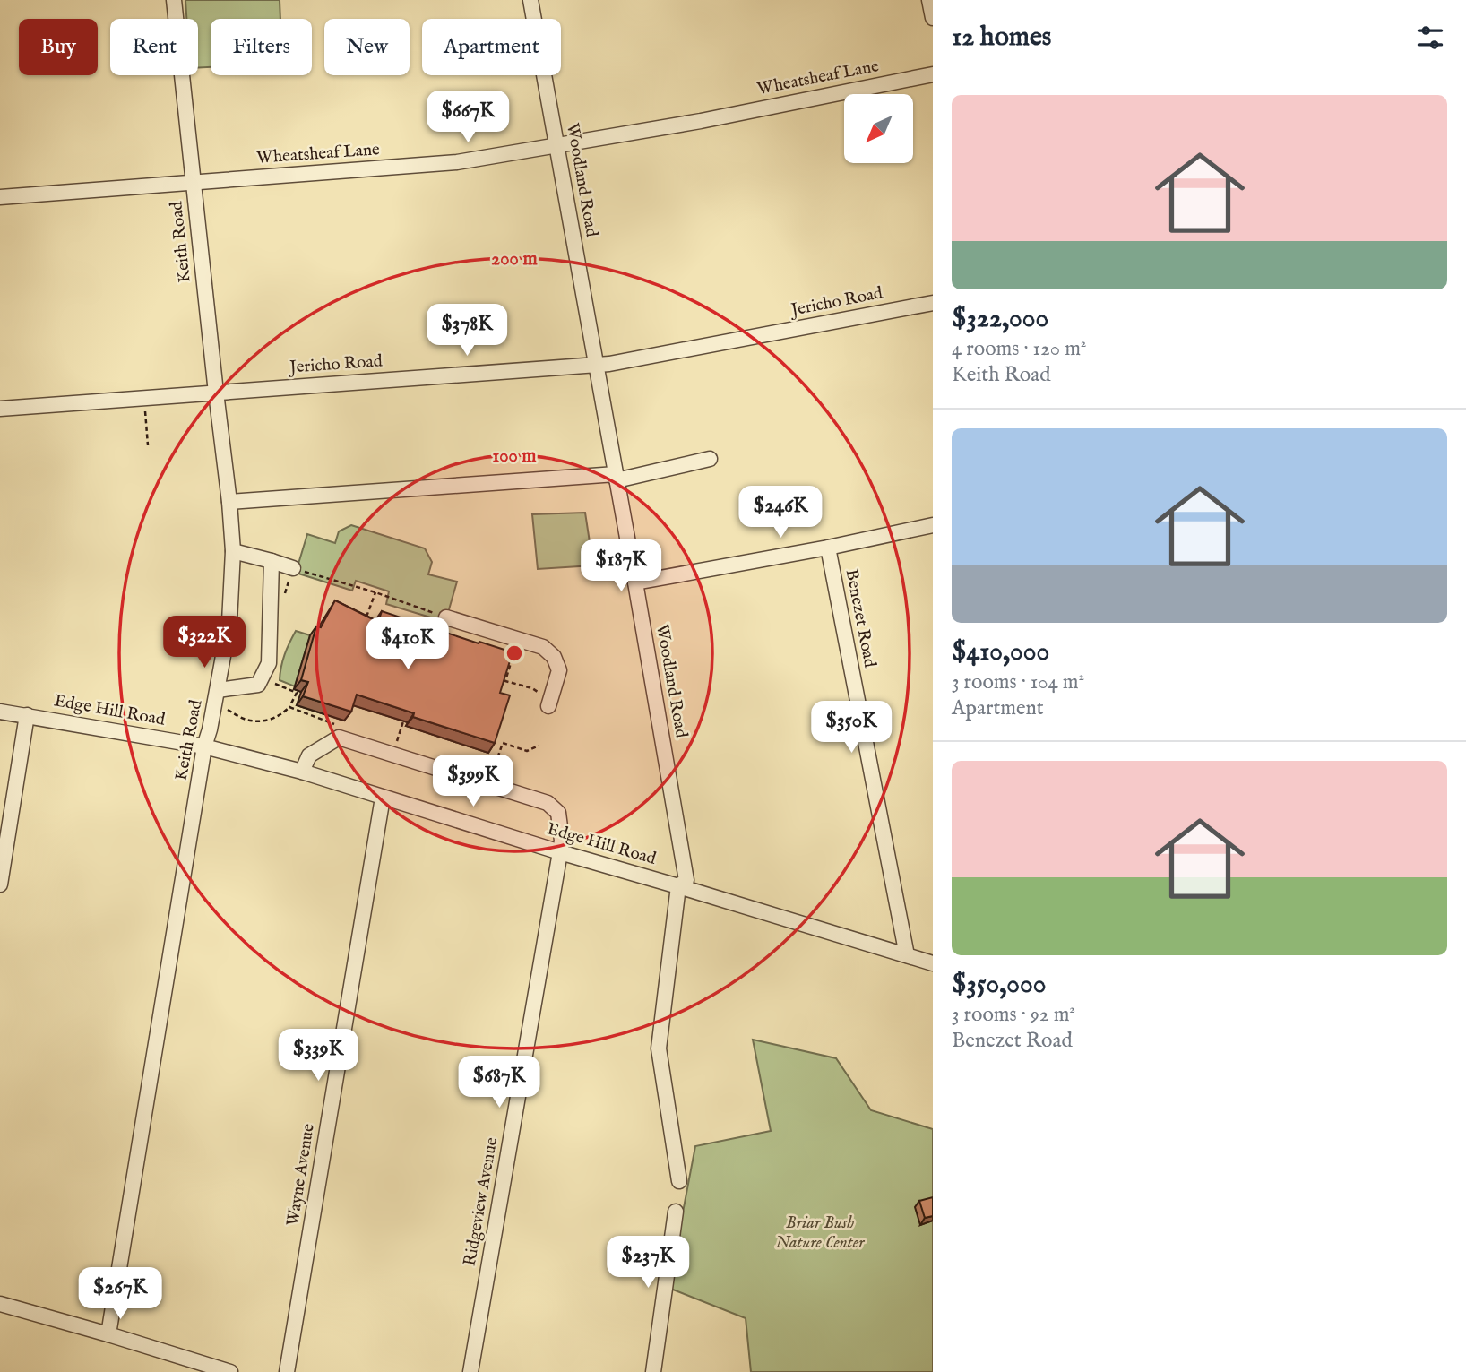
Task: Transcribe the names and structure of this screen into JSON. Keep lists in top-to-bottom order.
{
  "streets": {
    "street": [
      "Wheatsheaf Lane",
      "Woodland Road",
      "Keith Road",
      "Jericho Road",
      "Benezet Road",
      "Edge Hill Road",
      "Wayne Avenue",
      "Ridgeview Avenue"
    ]
  },
  "crossings": [
    ["Wheatsheaf Lane", "Woodland Road"],
    ["Wheatsheaf Lane", "Keith Road"],
    ["Woodland Road", "Jericho Road"],
    ["Woodland Road", "Edge Hill Road"],
    ["Keith Road", "Jericho Road"],
    ["Keith Road", "Edge Hill Road"],
    ["Benezet Road", "Edge Hill Road"],
    ["Edge Hill Road", "Wayne Avenue"],
    ["Edge Hill Road", "Ridgeview Avenue"]
  ],
  "parks": ["Briar Bush Nature Center"],
  "north": "bottom left",
  "page": {
    "heading": "12 homes",
    "chip": [
      "Buy",
      "Rent",
      "Filters",
      "New",
      "Apartment"
    ],
    "list": [
      {
        "name": "$322,000",
        "note": "4 rooms · 120 m² · Keith Road"
      },
      {
        "name": "$410,000",
        "note": "3 rooms · 104 m² · Apartment"
      },
      {
        "name": "$350,000",
        "note": "3 rooms · 92 m² · Benezet Road"
      }
    ],
    "price": [
      "$667K",
      "$378K",
      "$246K",
      "$187K",
      "$322K",
      "$410K",
      "$350K",
      "$399K",
      "$339K",
      "$687K",
      "$237K",
      "$267K"
    ]
  },
  "rings": ["200 m", "100 m"]
}
